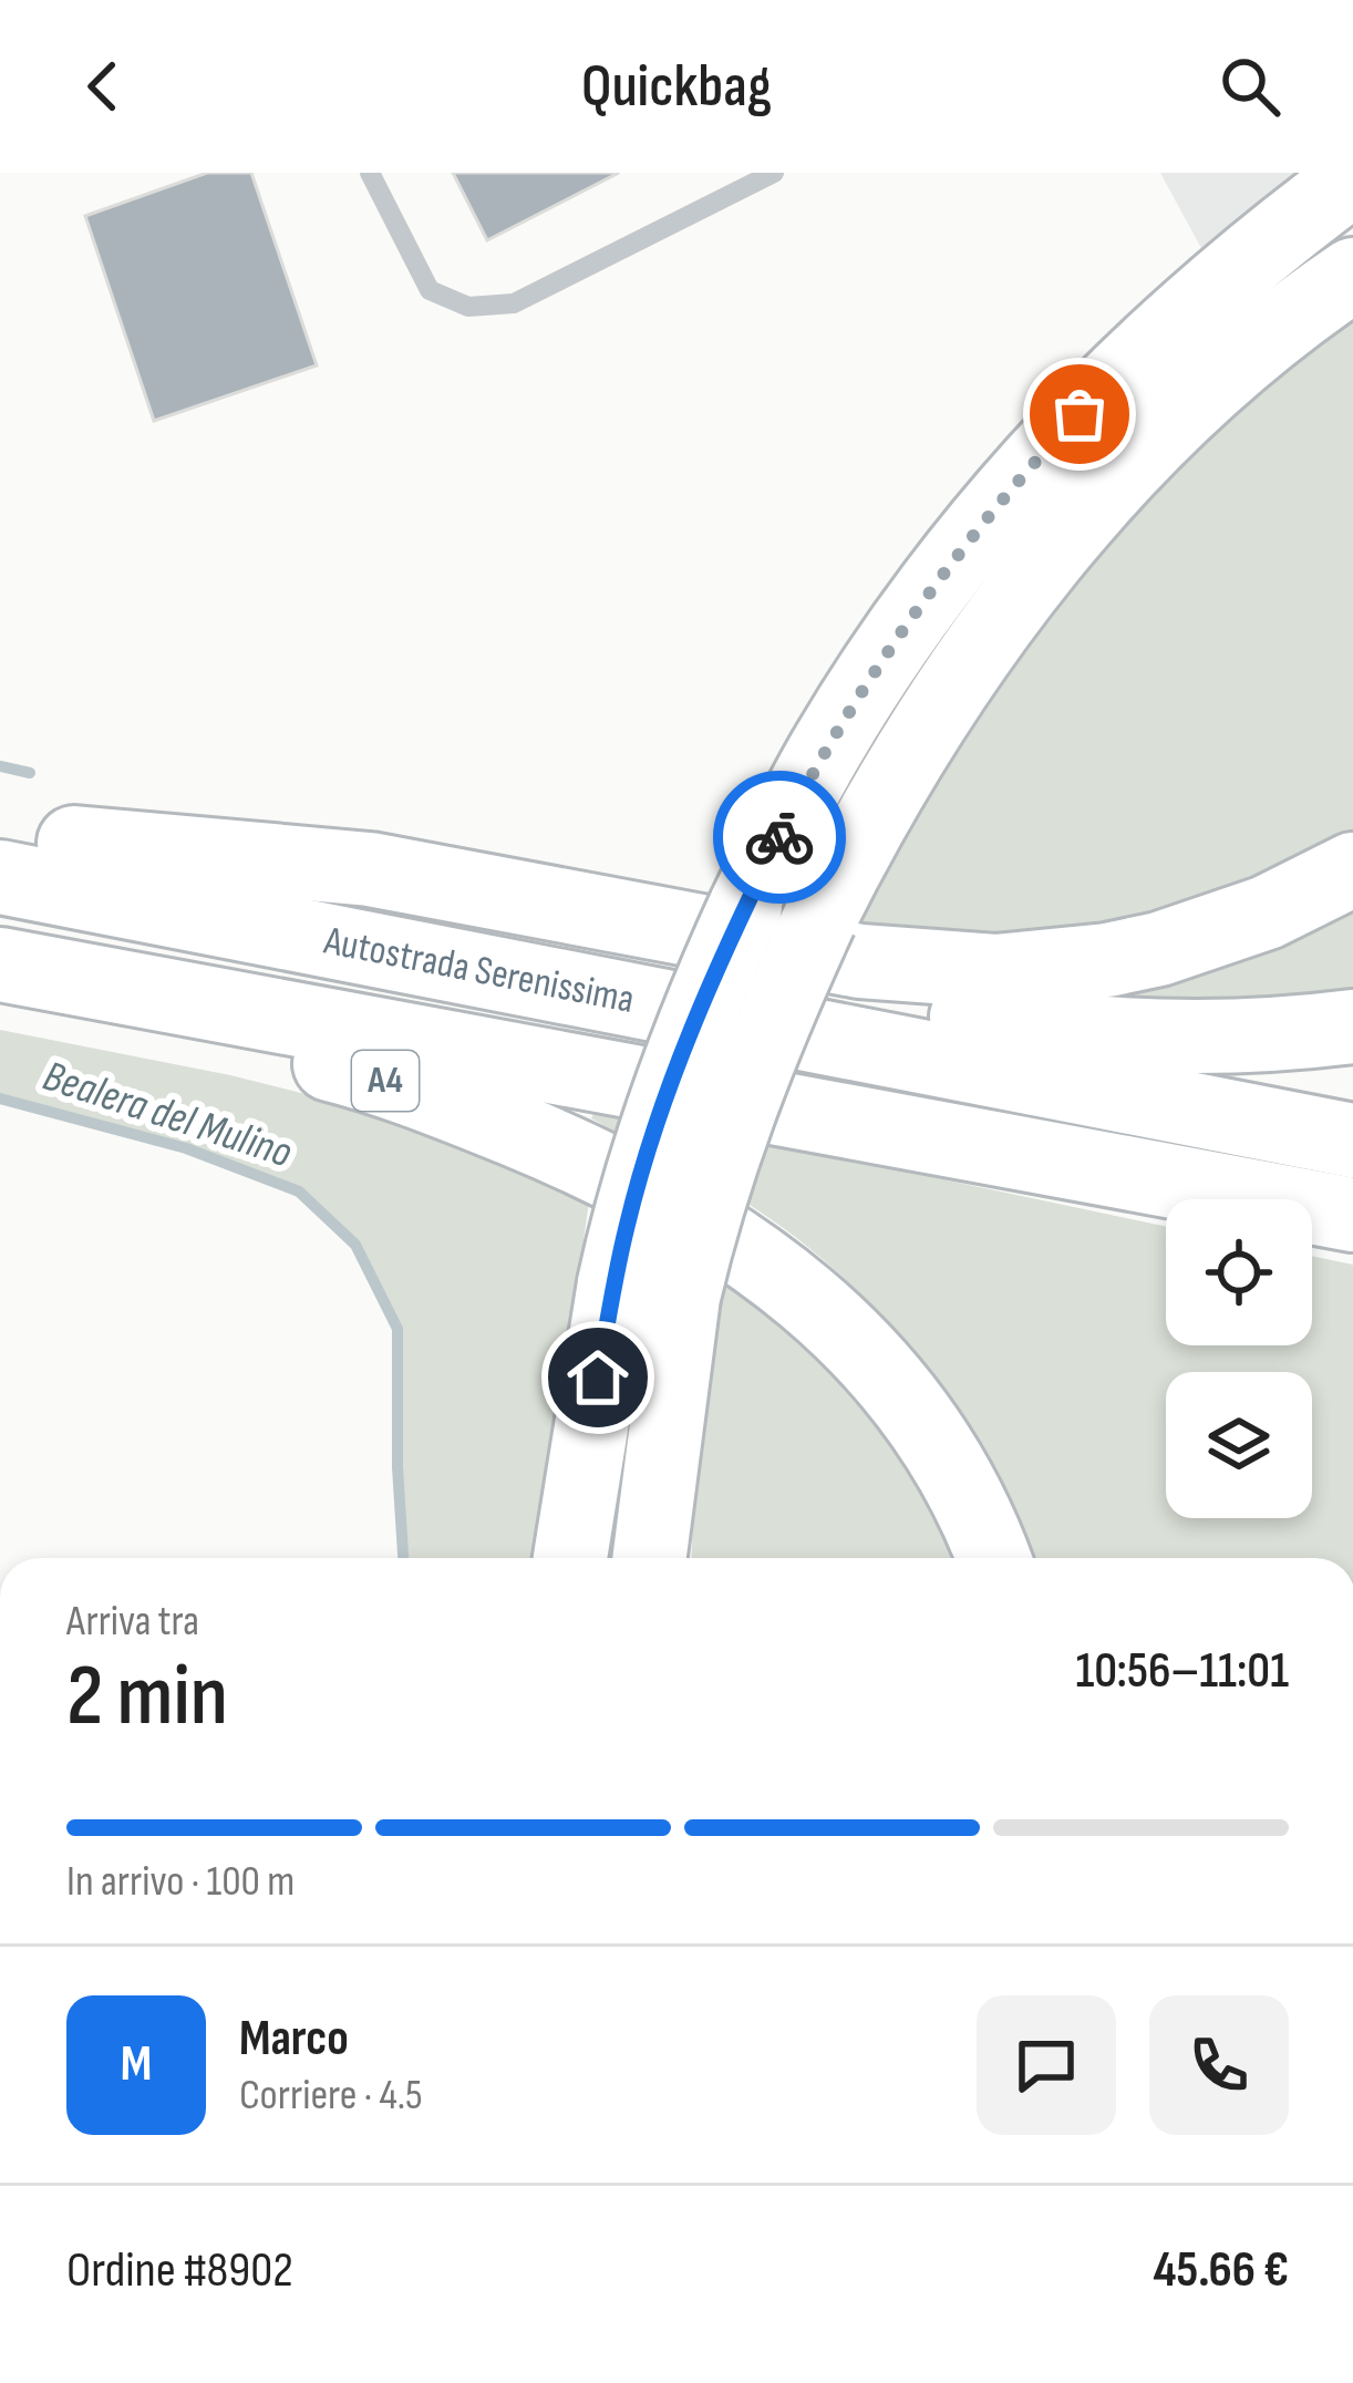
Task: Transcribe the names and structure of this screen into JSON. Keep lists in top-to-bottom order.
{
  "streets": {
    "highway": ["Autostrada Serenissima", "A4"]
  },
  "water": ["Bealera del Mulino"],
  "page": {
    "header": "Quickbag",
    "heading": ["2 min", "Arriva tra", "10:56–11:01"],
    "panel": [
      "Marco",
      "Corriere · 4.5",
      "Ordine #8902",
      "45.66 €"
    ],
    "bar": "In arrivo · 100 m",
    "round": "M"
  }
}
